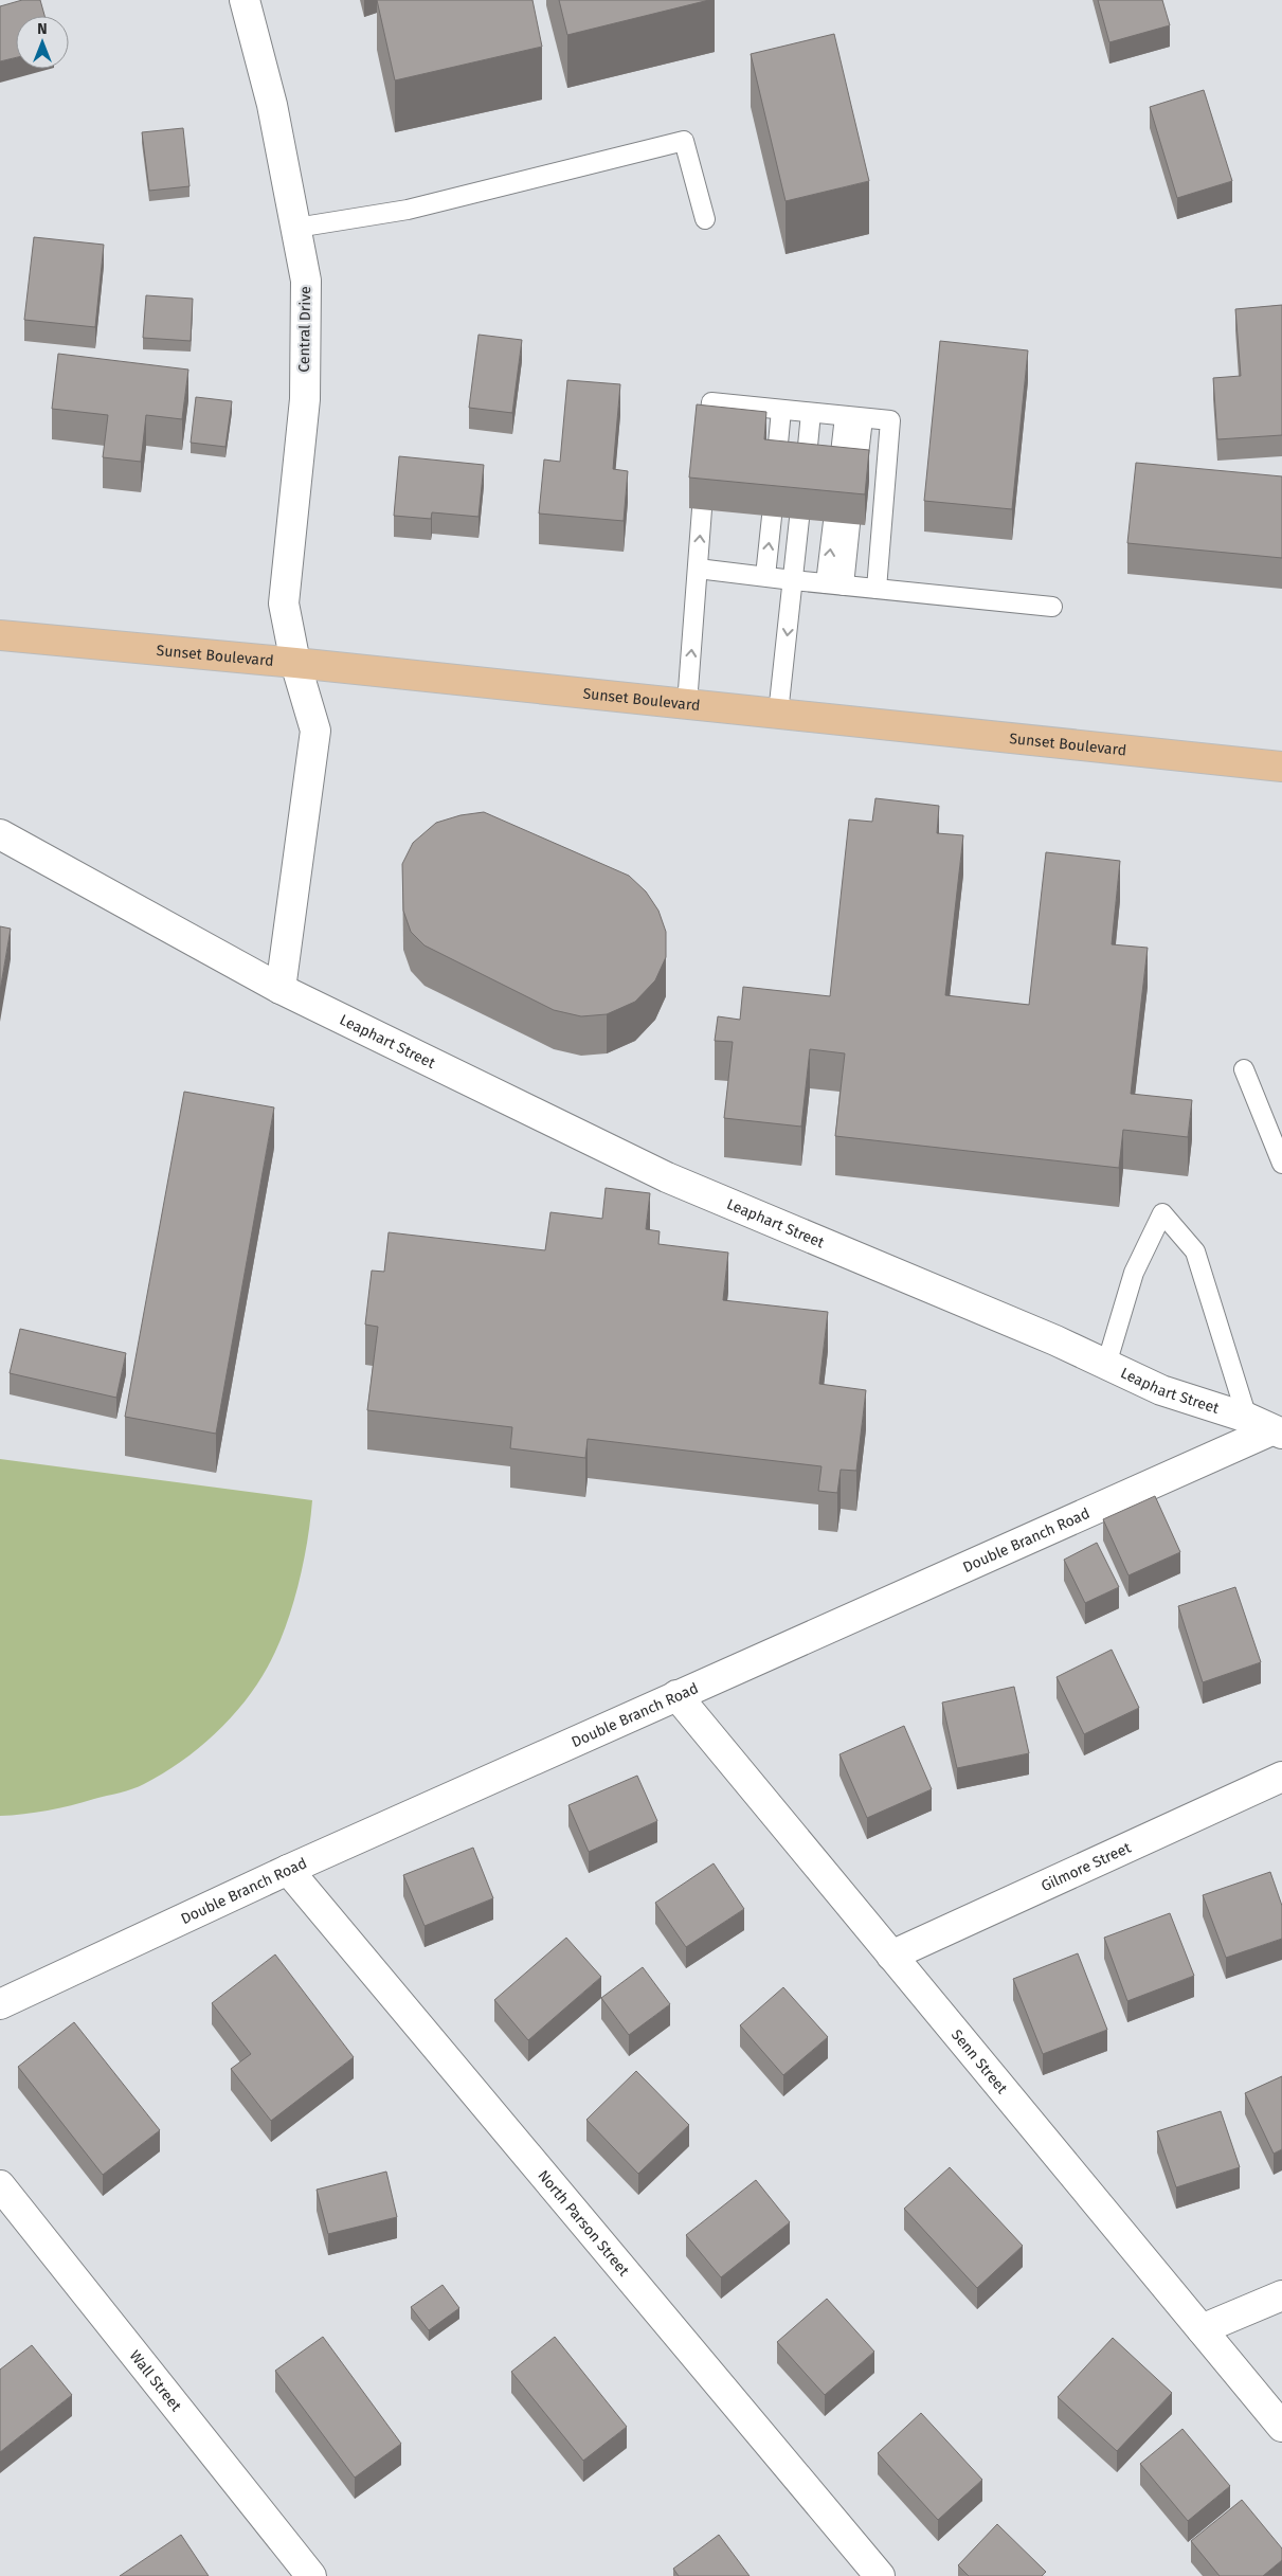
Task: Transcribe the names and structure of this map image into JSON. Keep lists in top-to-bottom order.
{
  "streets": {
    "main road": ["Sunset Boulevard"],
    "street": [
      "Central Drive",
      "Leaphart Street",
      "Double Branch Road",
      "Gilmore Street",
      "Senn Street",
      "North Parson Street",
      "Wall Street"
    ]
  },
  "crossings": [
    ["Central Drive", "Sunset Boulevard"],
    ["Leaphart Street", "Double Branch Road"],
    ["Double Branch Road", "Senn Street"],
    ["Double Branch Road", "North Parson Street"],
    ["Gilmore Street", "Senn Street"]
  ],
  "north": "top"
}
